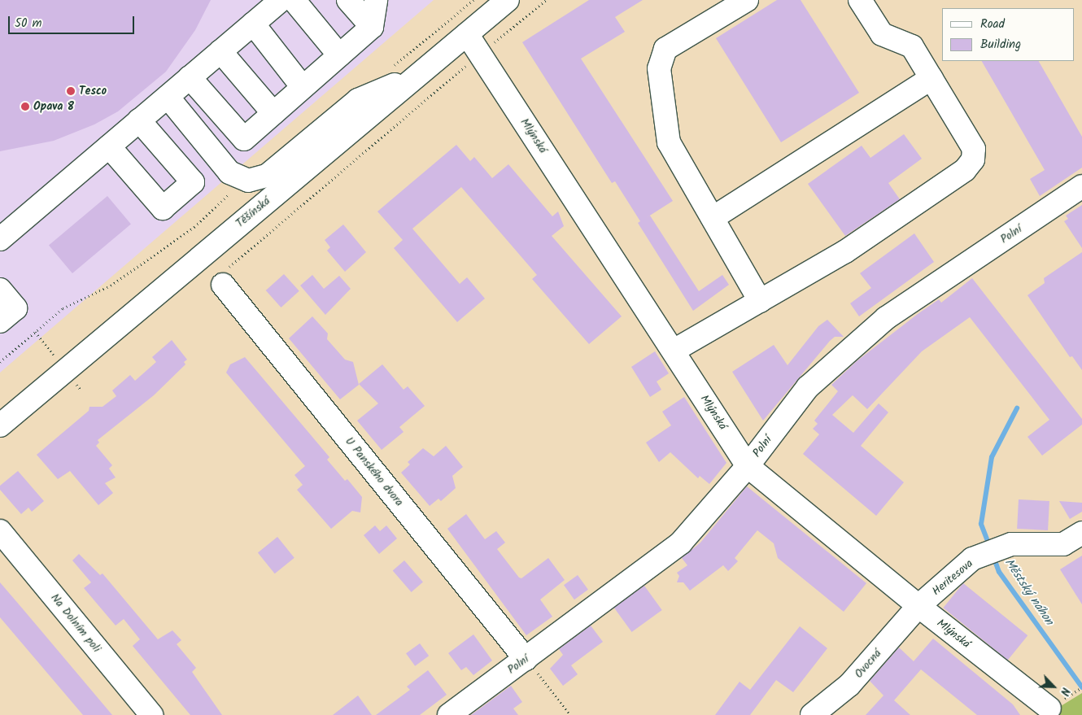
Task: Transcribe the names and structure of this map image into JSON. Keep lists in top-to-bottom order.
{
  "streets": {
    "street": [
      "Mlýnská",
      "Těšínská",
      "Polní",
      "U Panského dvora",
      "Heritesova",
      "Na Dolním poli",
      "Ovocná"
    ]
  },
  "crossings": [
    ["Mlýnská", "Těšínská"],
    ["Mlýnská", "Polní"],
    ["Mlýnská", "Heritesova"],
    ["Mlýnská", "Ovocná"],
    ["Polní", "U Panského dvora"],
    ["Heritesova", "Ovocná"]
  ],
  "water": ["Městský náhon"],
  "places": ["Tesco", "Opava 8"],
  "legend": ["Road", "Building"],
  "scale_bar": "50 m",
  "north": "bottom right"
}
